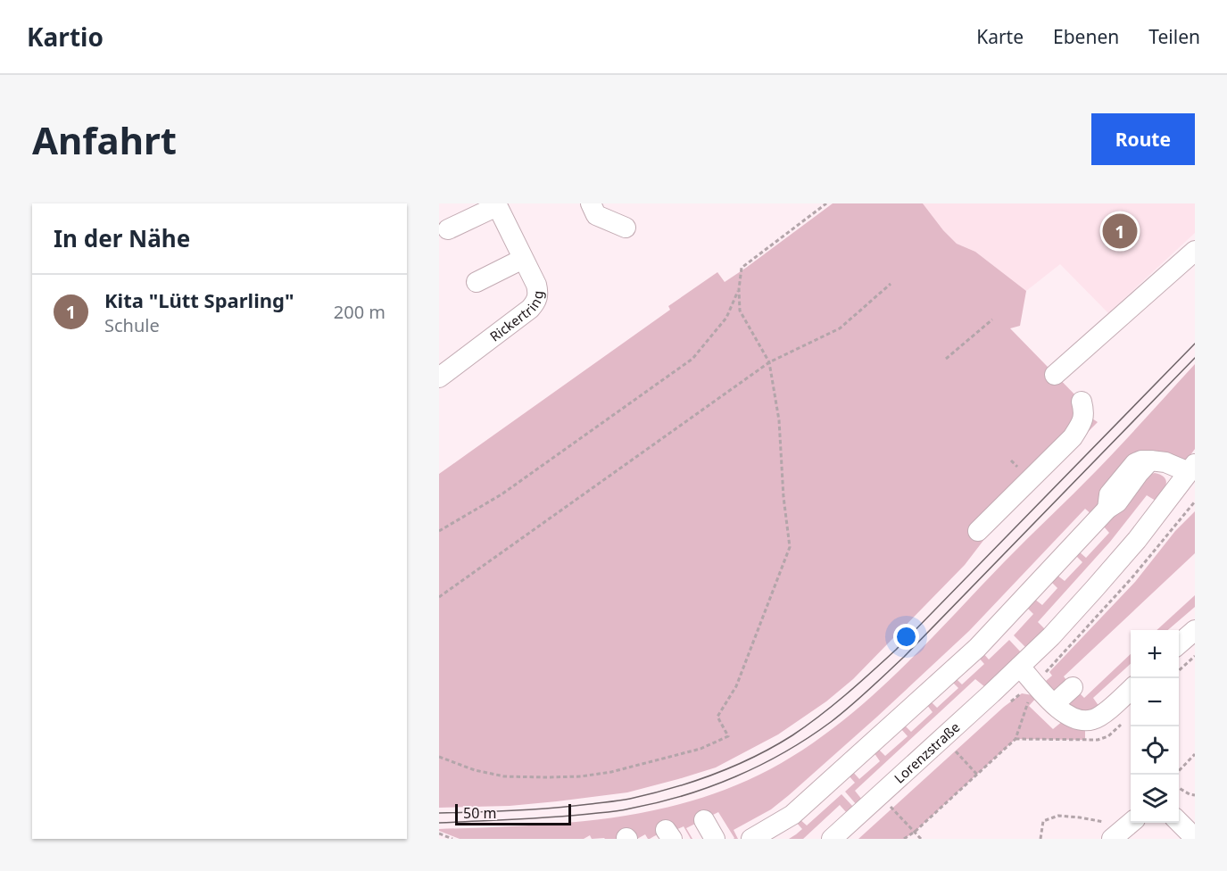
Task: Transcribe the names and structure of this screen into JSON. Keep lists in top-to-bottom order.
{
  "streets": {
    "street": ["Rickertring", "Lorenzstraße"]
  },
  "scale_bar": "50 m",
  "page": {
    "header": "Kartio",
    "nav": ["Karte", "Ebenen", "Teilen"],
    "buttons": "Route",
    "title": "Anfahrt",
    "heading": "In der Nähe",
    "pins": "1",
    "list": [
      {
        "mark": "1",
        "name": "Kita \"Lütt Sparling\"",
        "note": "Schule",
        "value": "200 m"
      }
    ],
    "map_buttons": ["+", "−"],
    "scale": "50 m"
  }
}
